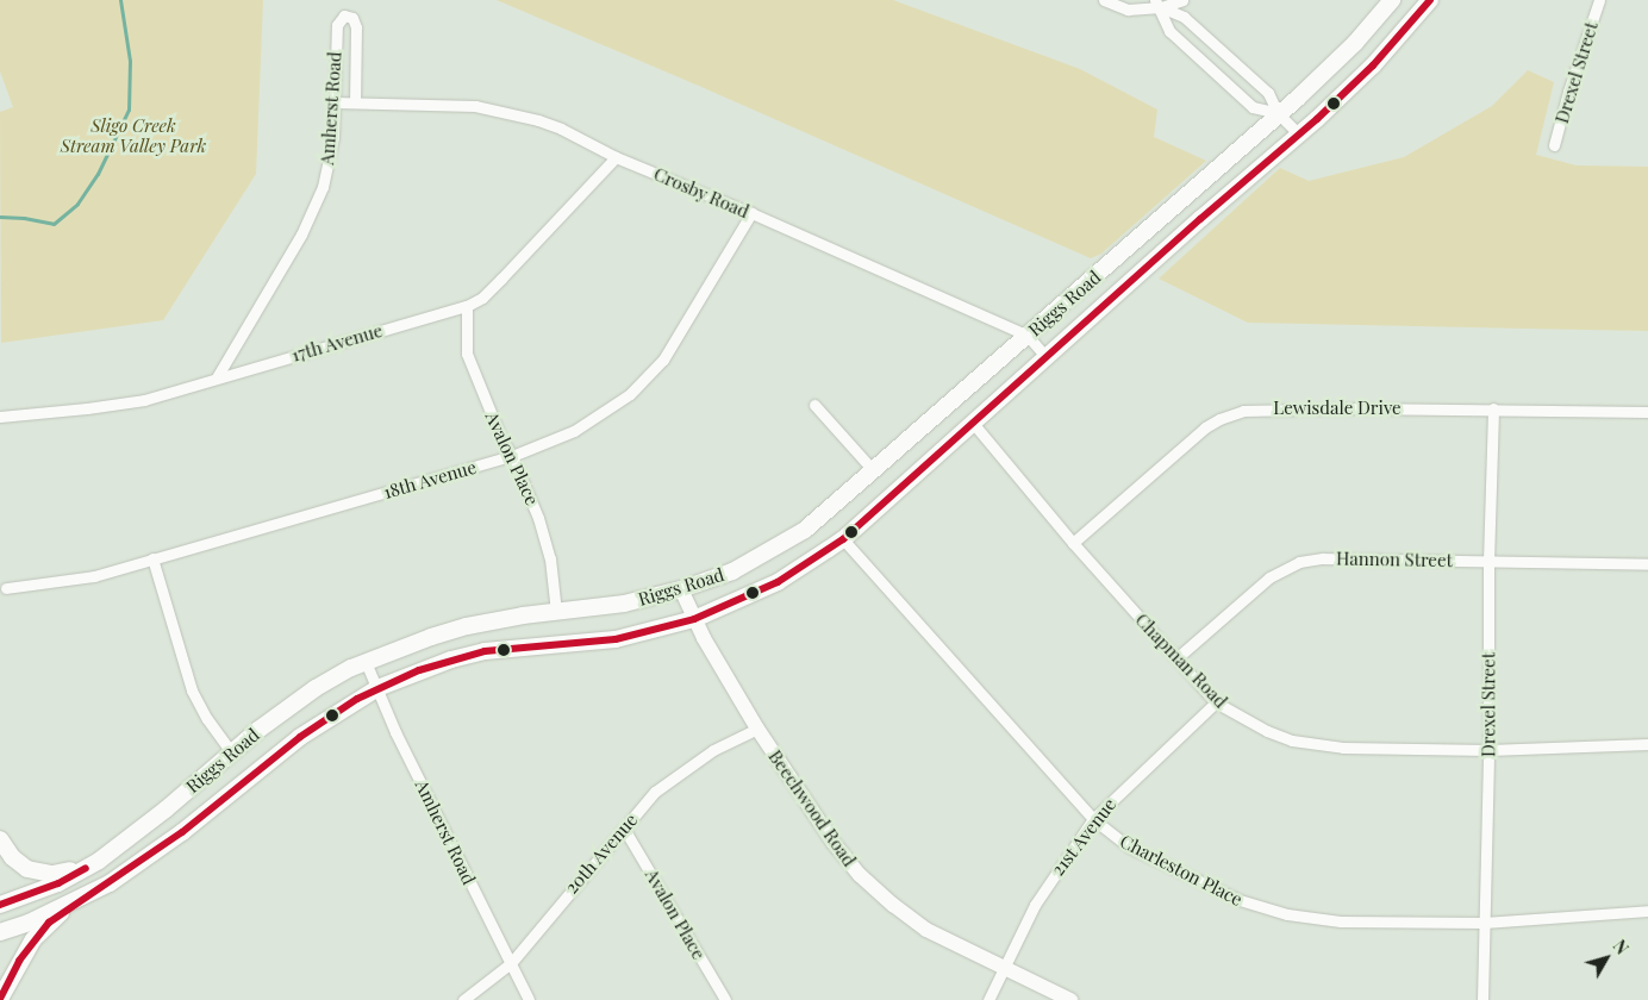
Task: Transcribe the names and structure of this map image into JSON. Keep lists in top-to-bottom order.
{
  "streets": {
    "main road": ["Riggs Road"],
    "street": [
      "Drexel Street",
      "Amherst Road",
      "Crosby Road",
      "17th Avenue",
      "Lewisdale Drive",
      "Avalon Place",
      "18th Avenue",
      "Hannon Street",
      "Chapman Road",
      "Beechwood Road",
      "21st Avenue",
      "20th Avenue",
      "Charleston Place"
    ]
  },
  "crossings": [
    ["Drexel Street", "Lewisdale Drive"],
    ["Drexel Street", "Hannon Street"],
    ["Drexel Street", "Chapman Road"],
    ["Drexel Street", "Charleston Place"],
    ["Amherst Road", "Crosby Road"],
    ["Amherst Road", "Riggs Road"],
    ["Amherst Road", "17th Avenue"],
    ["Amherst Road", "20th Avenue"],
    ["Crosby Road", "Riggs Road"],
    ["Crosby Road", "17th Avenue"],
    ["Crosby Road", "18th Avenue"],
    ["Riggs Road", "Avalon Place"],
    ["Riggs Road", "Chapman Road"],
    ["Riggs Road", "Beechwood Road"],
    ["Riggs Road", "Charleston Place"],
    ["17th Avenue", "Avalon Place"],
    ["Lewisdale Drive", "Chapman Road"],
    ["Avalon Place", "18th Avenue"],
    ["Avalon Place", "20th Avenue"],
    ["Hannon Street", "Chapman Road"],
    ["Chapman Road", "21st Avenue"],
    ["Beechwood Road", "21st Avenue"],
    ["Beechwood Road", "20th Avenue"],
    ["21st Avenue", "Charleston Place"]
  ],
  "parks": ["Sligo Creek Stream Valley Park"],
  "north": "top right"
}
